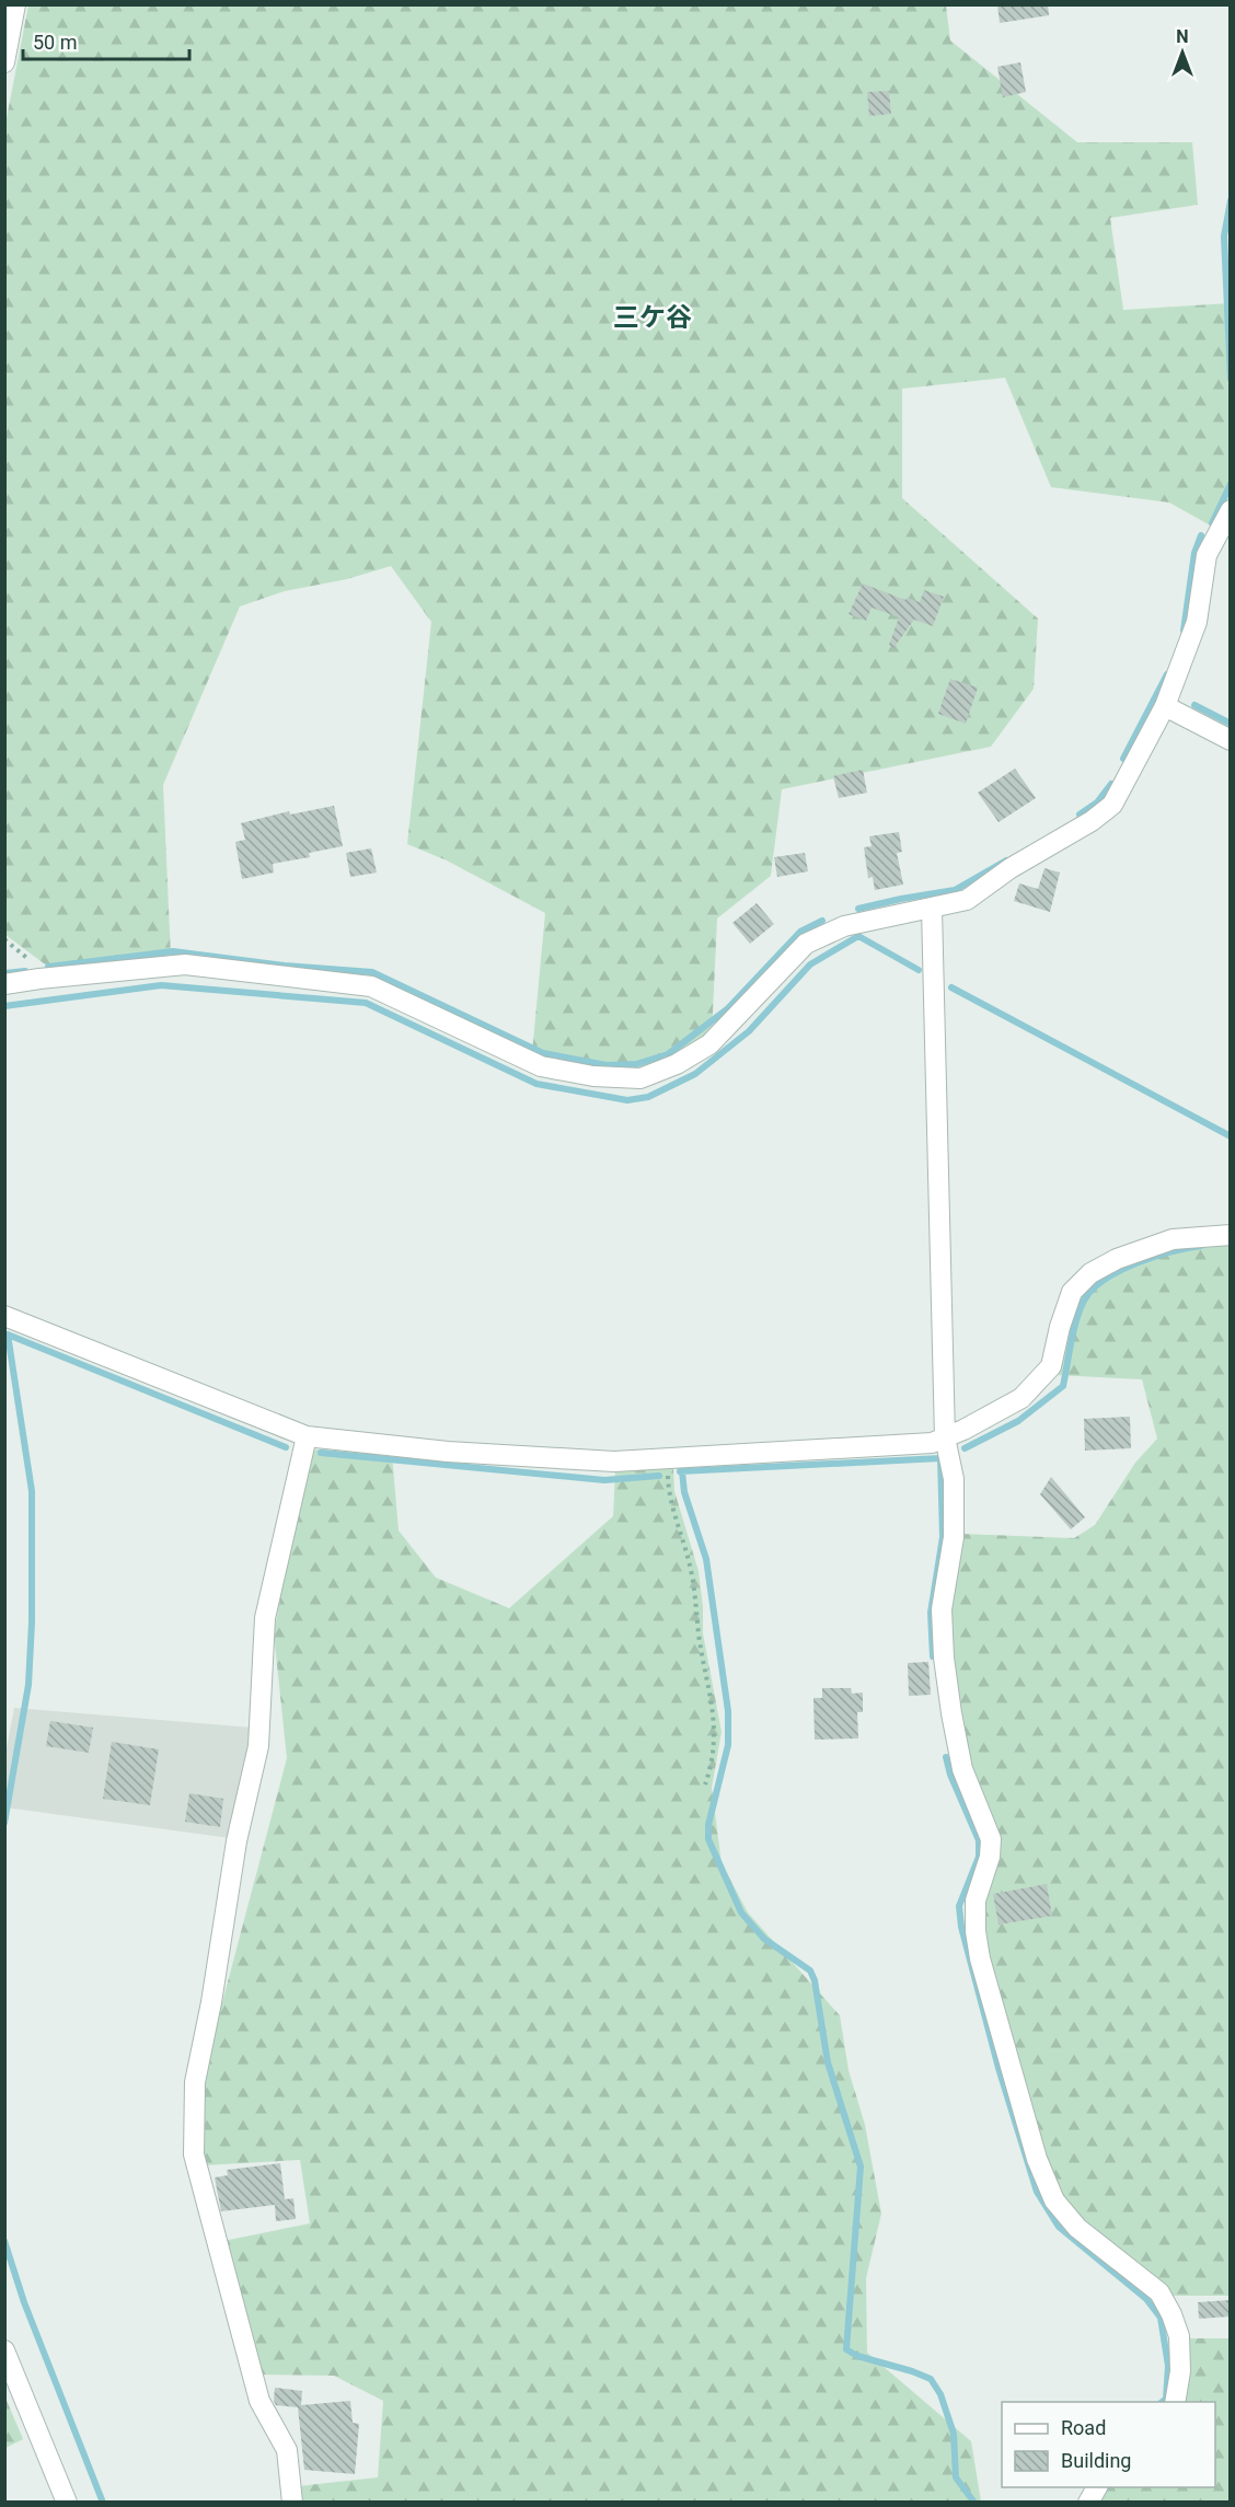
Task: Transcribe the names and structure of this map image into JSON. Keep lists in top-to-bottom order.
{
  "districts": ["三ケ谷"],
  "legend": ["Road", "Building"],
  "scale_bar": "50 m",
  "north": "top"
}
